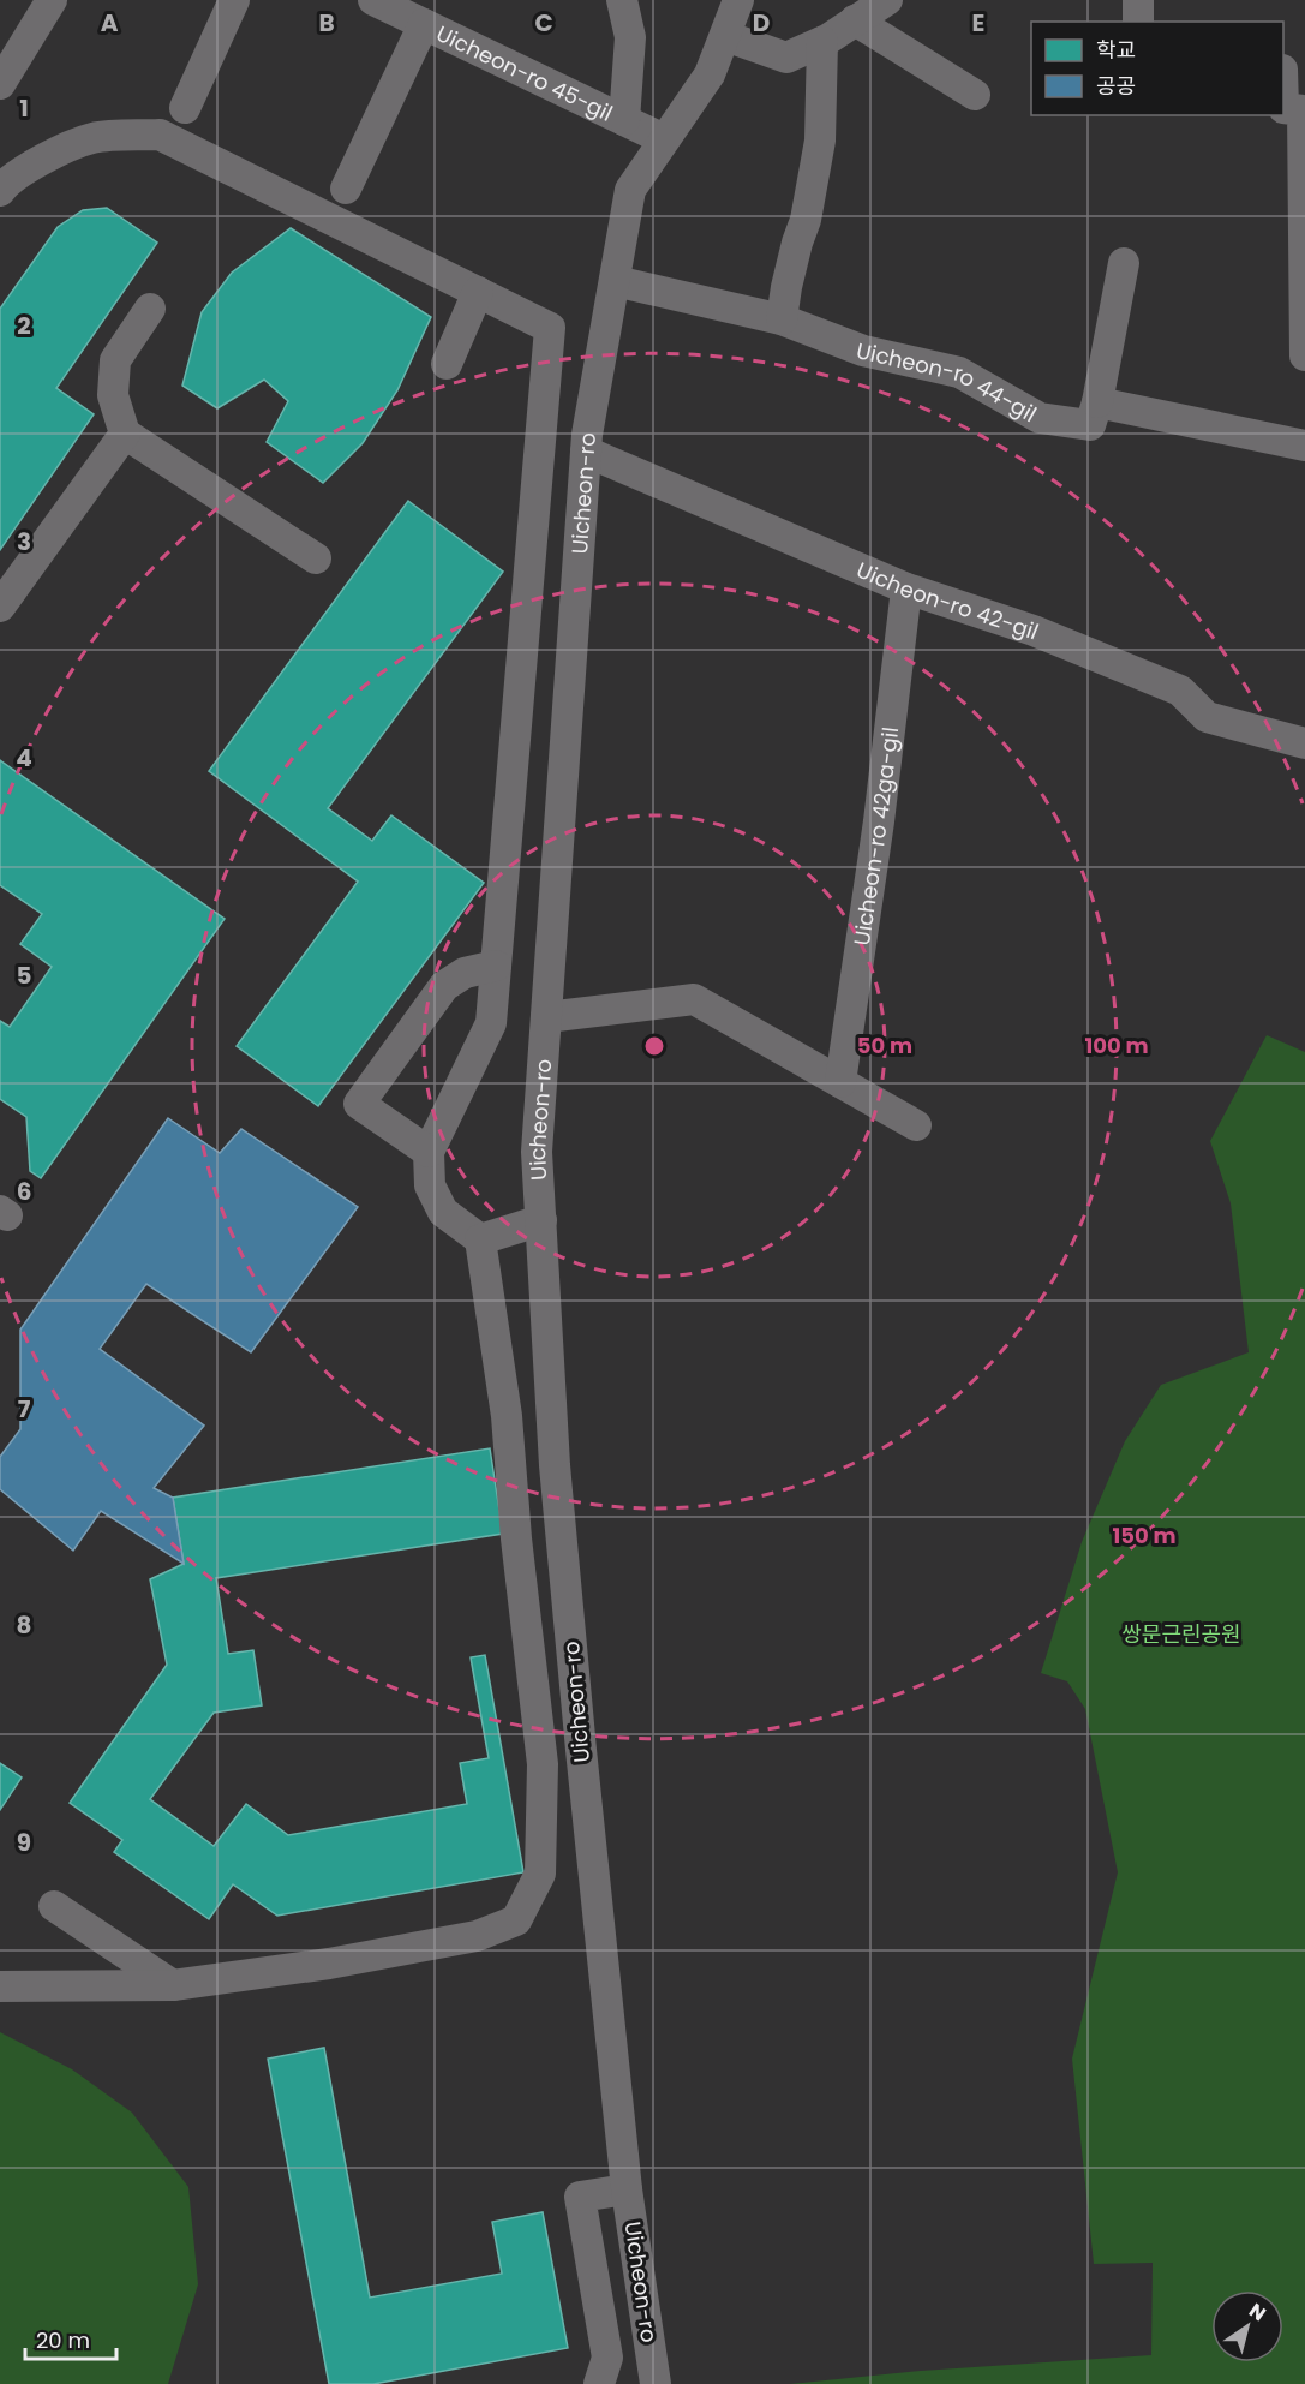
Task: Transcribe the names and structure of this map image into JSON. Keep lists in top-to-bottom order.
{
  "streets": {
    "street": [
      "Uicheon-ro 45-gil",
      "Uicheon-ro 44-gil",
      "Uicheon-ro",
      "Uicheon-ro 42-gil",
      "Uicheon-ro 42ga-gil"
    ]
  },
  "crossings": [
    ["Uicheon-ro 45-gil", "Uicheon-ro"],
    ["Uicheon-ro 44-gil", "Uicheon-ro"],
    ["Uicheon-ro", "Uicheon-ro 42-gil"],
    ["Uicheon-ro 42-gil", "Uicheon-ro 42ga-gil"]
  ],
  "parks": ["쌍문근린공원"],
  "legend": ["학교", "공공"],
  "scale_bar": "20 m",
  "north": "top right",
  "grid": {
    "columns": [
      "A",
      "B",
      "C",
      "D",
      "E"
    ],
    "rows": [
      "1",
      "2",
      "3",
      "4",
      "5",
      "6",
      "7",
      "8",
      "9"
    ]
  },
  "rings": ["50 m", "100 m", "150 m"]
}
